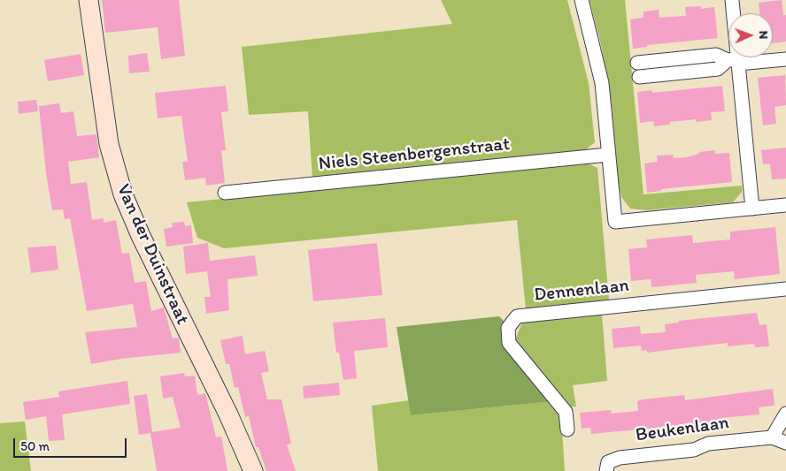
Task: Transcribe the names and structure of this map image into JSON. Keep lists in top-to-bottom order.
{
  "streets": {
    "street": [
      "Niels Steenbergenstraat",
      "Van der Duinstraat",
      "Dennenlaan",
      "Beukenlaan"
    ]
  },
  "scale_bar": "50 m",
  "north": "right"
}
